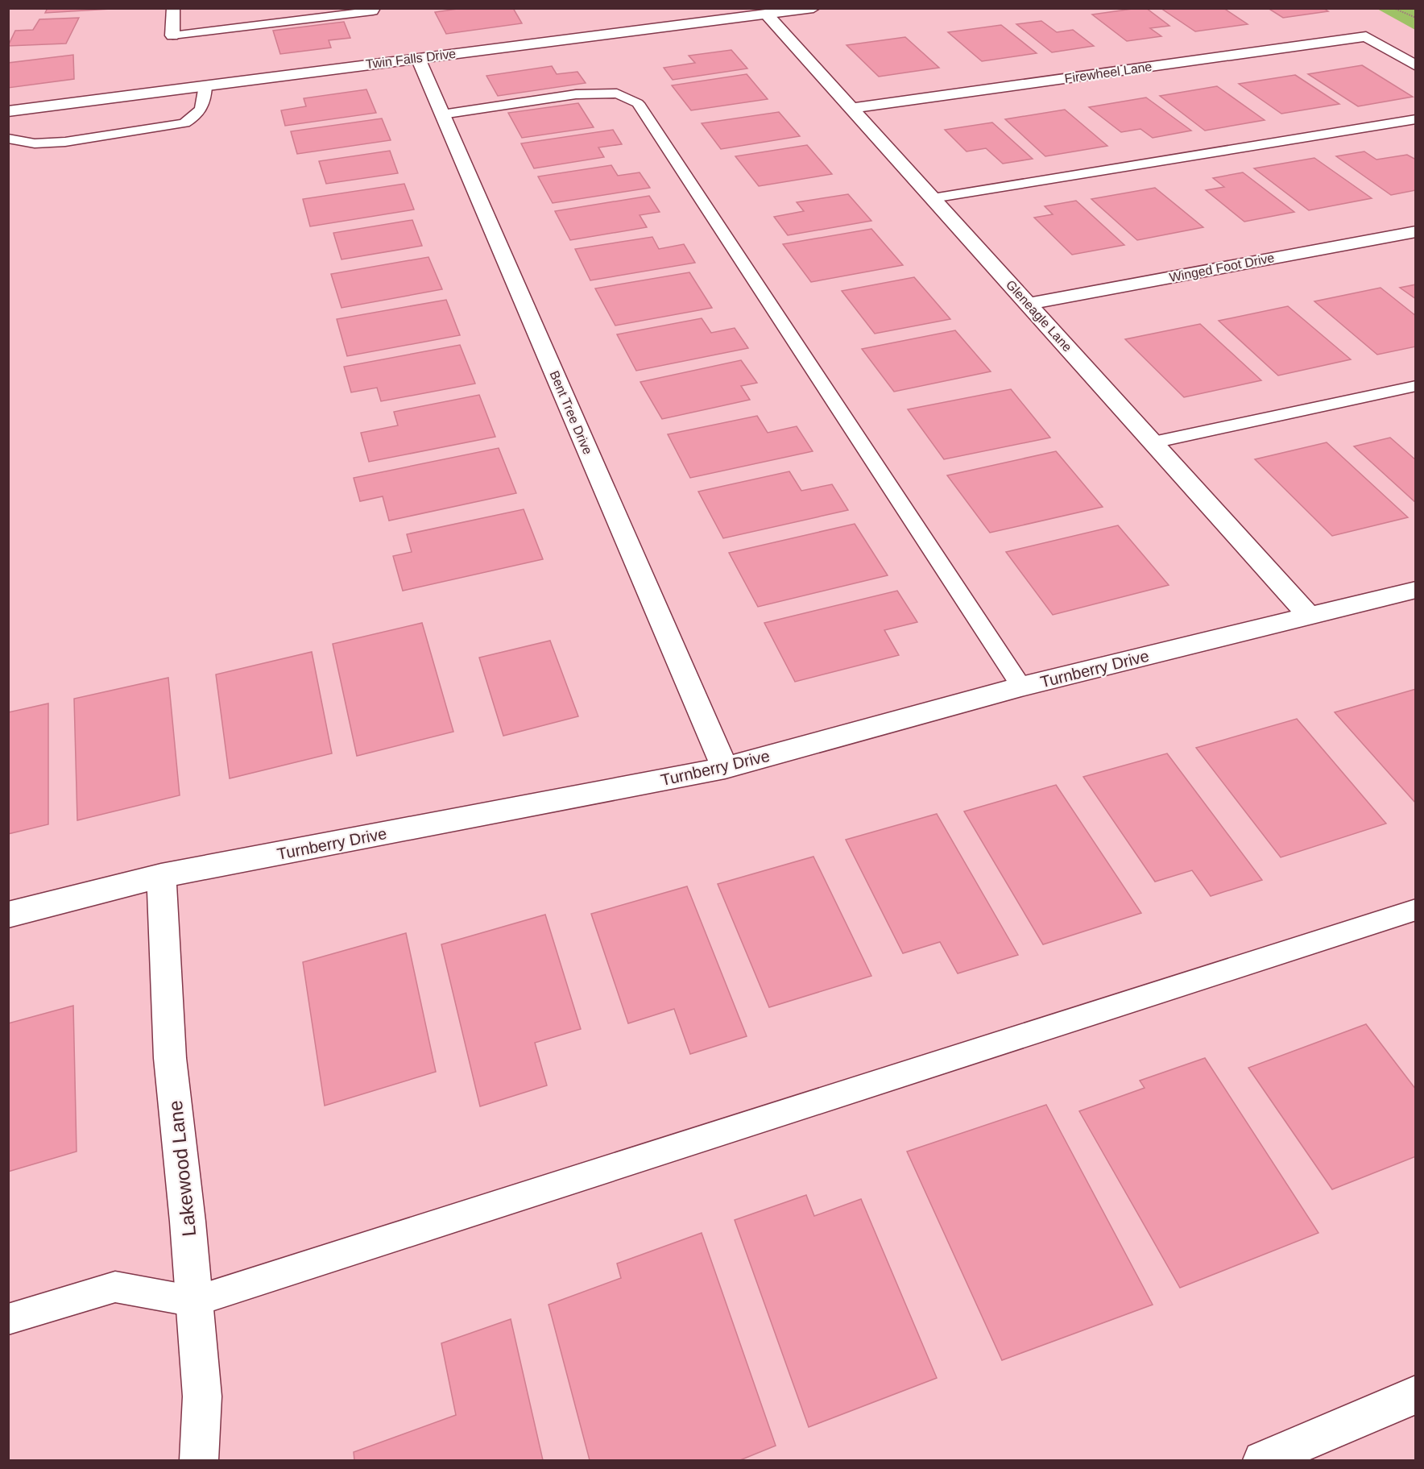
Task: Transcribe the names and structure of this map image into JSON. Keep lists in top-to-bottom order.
{
  "streets": {
    "street": [
      "Twin Falls Drive",
      "Firewheel Lane",
      "Winged Foot Drive",
      "Gleneagle Lane",
      "Bent Tree Drive",
      "Turnberry Drive",
      "Lakewood Lane"
    ]
  },
  "crossings": [
    ["Twin Falls Drive", "Gleneagle Lane"],
    ["Twin Falls Drive", "Bent Tree Drive"],
    ["Firewheel Lane", "Gleneagle Lane"],
    ["Winged Foot Drive", "Gleneagle Lane"],
    ["Gleneagle Lane", "Turnberry Drive"],
    ["Bent Tree Drive", "Turnberry Drive"],
    ["Turnberry Drive", "Lakewood Lane"]
  ]
}
